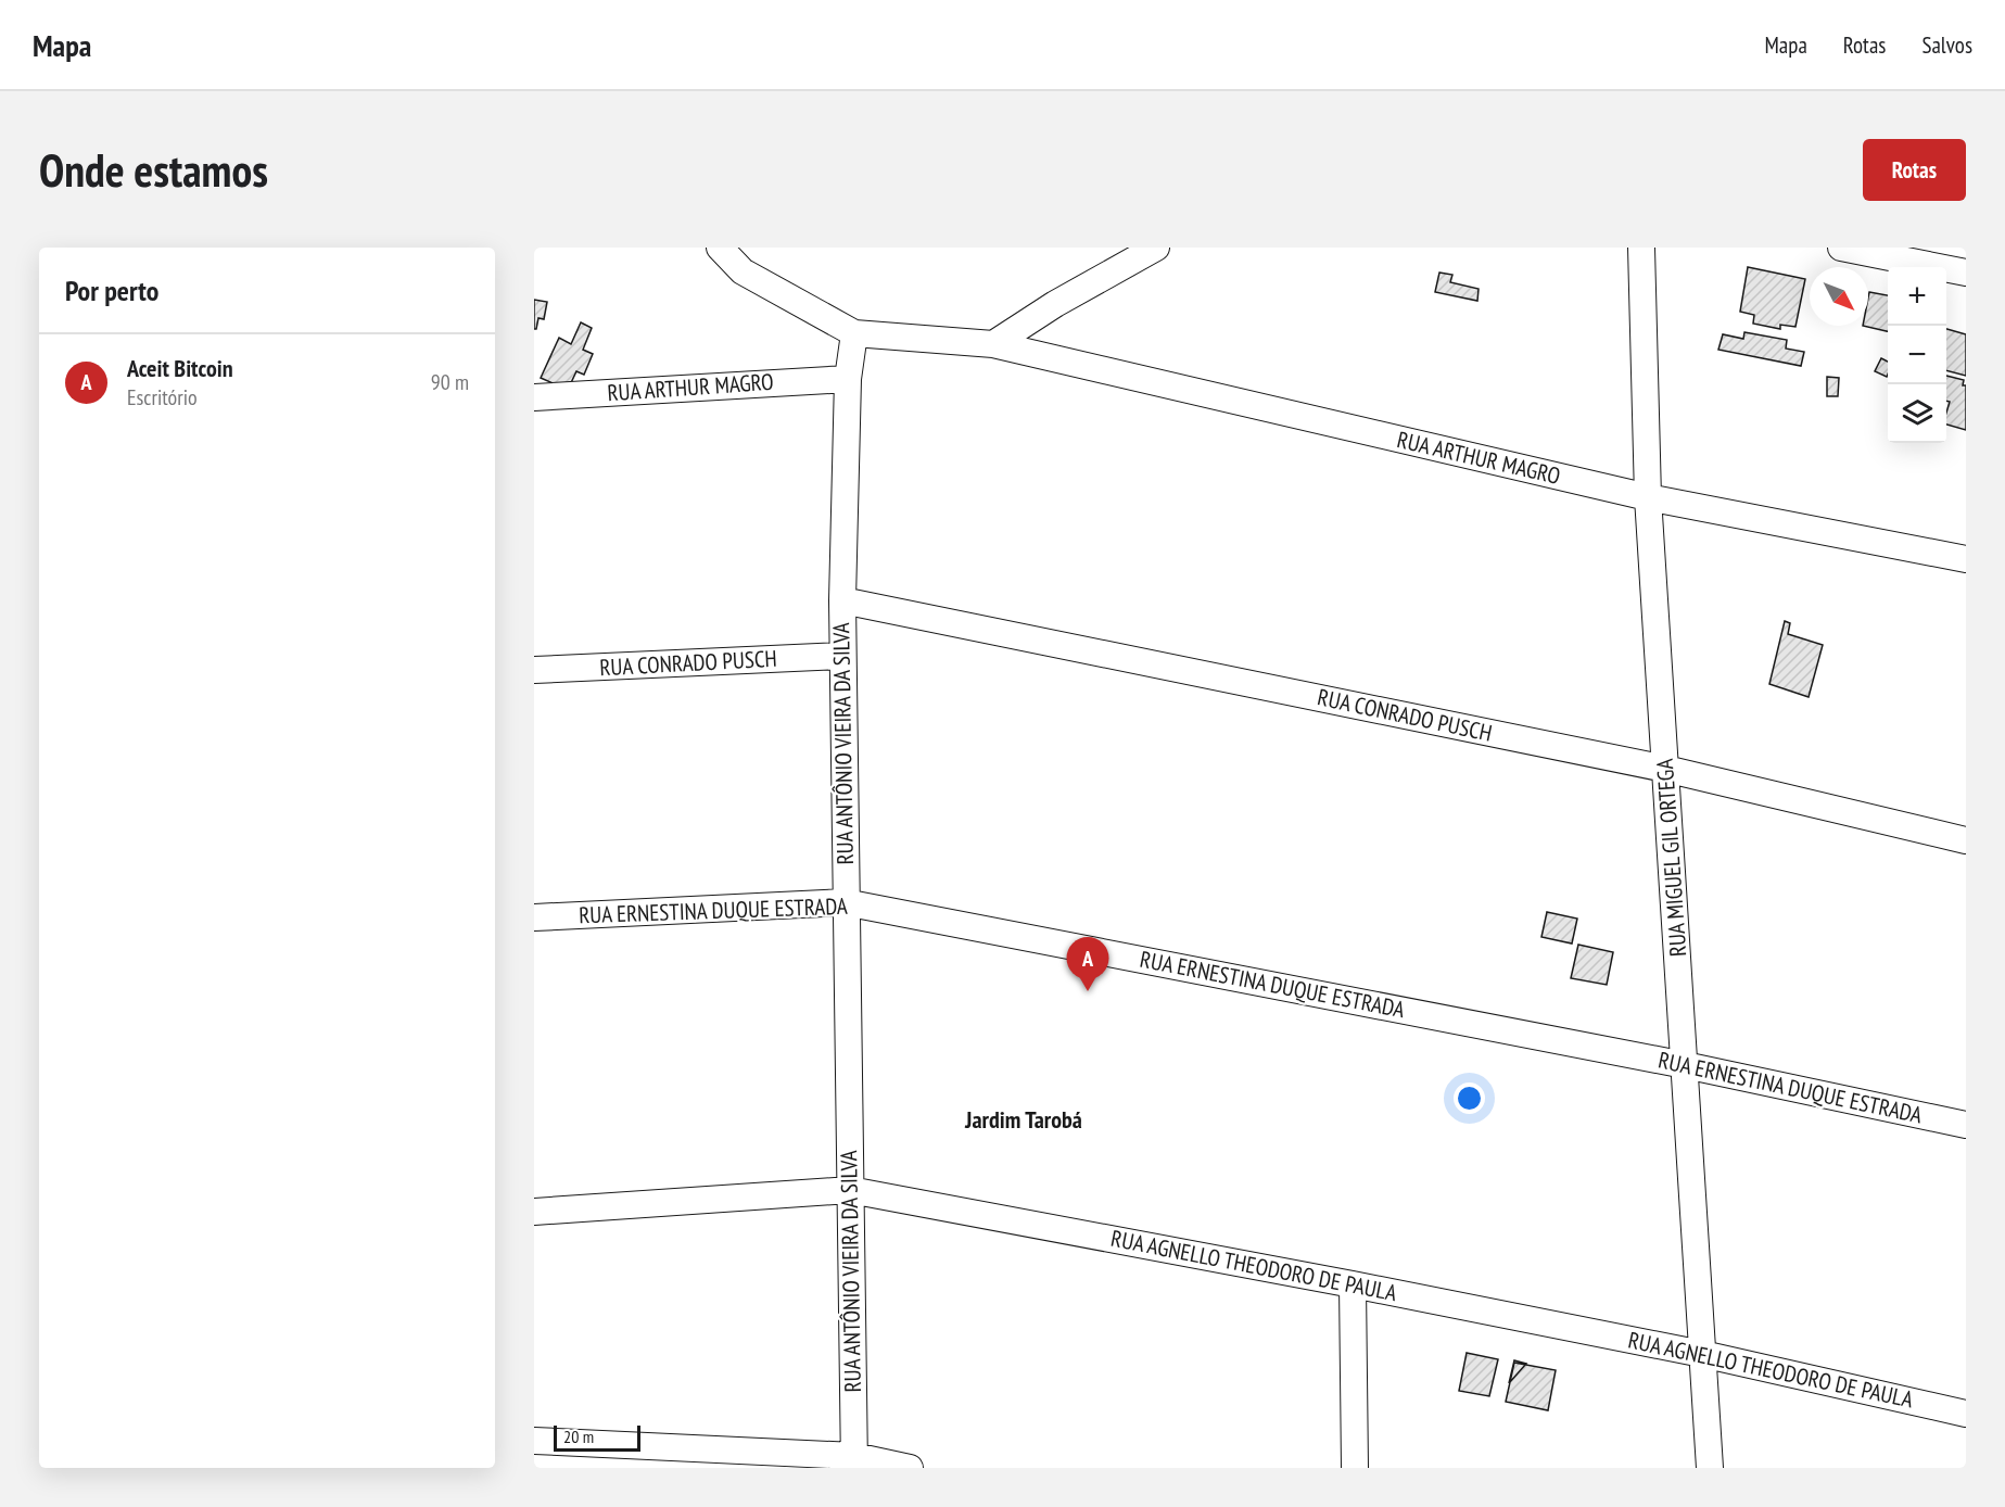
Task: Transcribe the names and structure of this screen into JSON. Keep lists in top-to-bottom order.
{
  "streets": {
    "street": [
      "RUA ARTHUR MAGRO",
      "RUA CONRADO PUSCH",
      "RUA ANTÔNIO VIEIRA DA SILVA",
      "RUA MIGUEL GIL ORTEGA",
      "RUA ERNESTINA DUQUE ESTRADA",
      "RUA AGNELLO THEODORO DE PAULA"
    ]
  },
  "crossings": [
    ["RUA ARTHUR MAGRO", "RUA ANTÔNIO VIEIRA DA SILVA"],
    ["RUA ARTHUR MAGRO", "RUA MIGUEL GIL ORTEGA"],
    ["RUA CONRADO PUSCH", "RUA ANTÔNIO VIEIRA DA SILVA"],
    ["RUA CONRADO PUSCH", "RUA MIGUEL GIL ORTEGA"],
    ["RUA ANTÔNIO VIEIRA DA SILVA", "RUA ERNESTINA DUQUE ESTRADA"],
    ["RUA ANTÔNIO VIEIRA DA SILVA", "RUA AGNELLO THEODORO DE PAULA"],
    ["RUA MIGUEL GIL ORTEGA", "RUA ERNESTINA DUQUE ESTRADA"],
    ["RUA MIGUEL GIL ORTEGA", "RUA AGNELLO THEODORO DE PAULA"]
  ],
  "districts": ["Jardim Tarobá"],
  "scale_bar": "20 m",
  "north": "bottom right",
  "page": {
    "header": "Mapa",
    "nav": ["Mapa", "Rotas", "Salvos"],
    "buttons": "Rotas",
    "title": "Onde estamos",
    "heading": "Por perto",
    "map_buttons": ["+", "−"],
    "list": [
      {
        "mark": "A",
        "name": "Aceit Bitcoin",
        "note": "Escritório",
        "value": "90 m"
      }
    ],
    "pins": "A",
    "scale": "20 m"
  }
}
